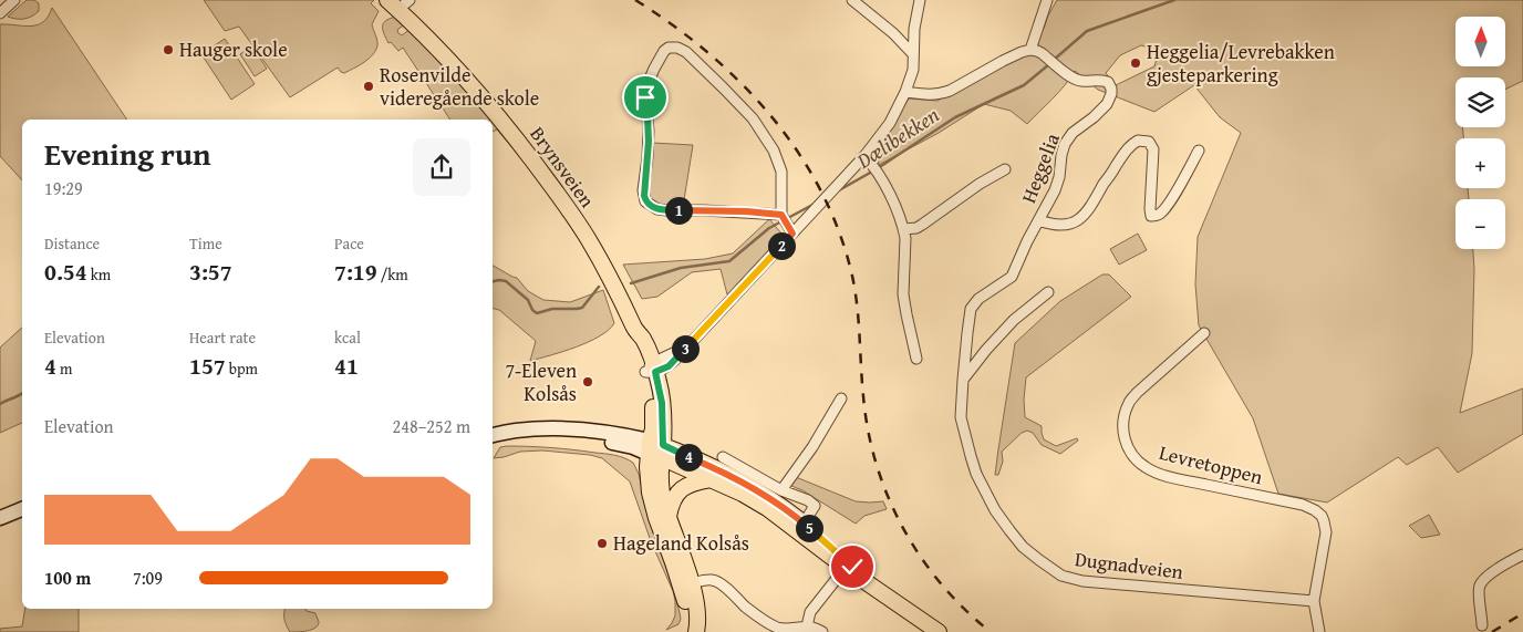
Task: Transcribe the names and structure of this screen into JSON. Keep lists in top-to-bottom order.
{
  "streets": {
    "main road": ["Brynsveien"],
    "street": ["Heggelia", "Levretoppen", "Dugnadveien"]
  },
  "crossings": [
    ["Heggelia", "Dugnadveien"],
    ["Levretoppen", "Dugnadveien"]
  ],
  "water": ["Dælibekken"],
  "places": [
    "Hauger skole",
    "Heggelia/Levrebakken gjesteparkering",
    "Rosenvilde videregående skole",
    "7-Eleven Kolsås",
    "Hageland Kolsås"
  ],
  "north": "top",
  "page": {
    "map_buttons": ["+", "−"],
    "heading": ["Evening run", "19:29"],
    "pins": [
      "1",
      "2",
      "3",
      "4",
      "5"
    ],
    "stats": [
      ["Distance", "0.54 km"],
      ["Time", "3:57"],
      ["Pace", "7:19 /km"],
      ["Elevation", "4 m"],
      ["Heart rate", "157 bpm"],
      ["kcal", "41"]
    ],
    "chart": ["Elevation", "248–252 m"],
    "list": [
      {
        "name": "100 m",
        "note": "7:09"
      }
    ]
  }
}
